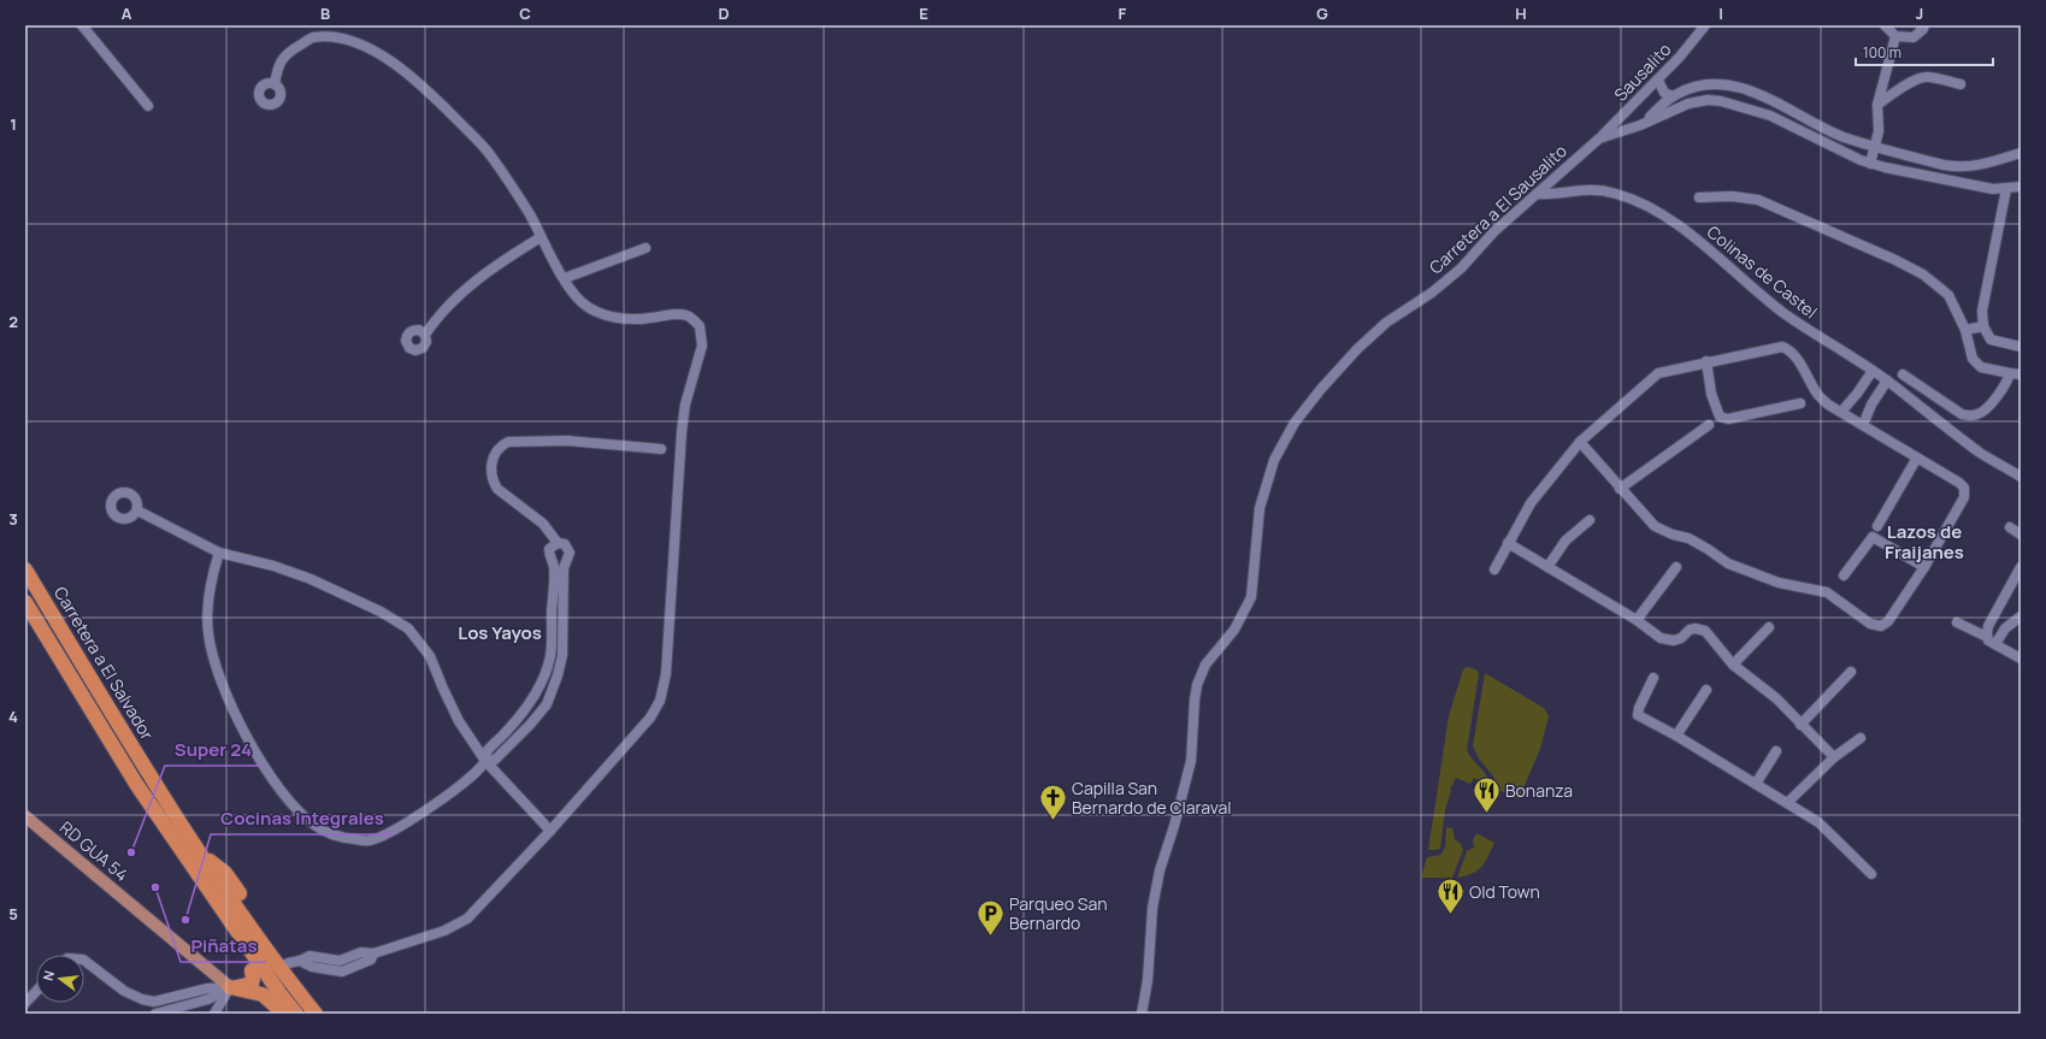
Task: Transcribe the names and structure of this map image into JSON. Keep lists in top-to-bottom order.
{
  "streets": {
    "highway": ["Carretera a El Salvador"],
    "main road": ["RD GUA 54"],
    "street": ["Sausalito", "Carretera a El Sausalito", "Colinas de Castel"]
  },
  "crossings": [
    ["Sausalito", "Carretera a El Sausalito"],
    ["Carretera a El Sausalito", "Colinas de Castel"]
  ],
  "districts": ["Lazos de Fraijanes", "Los Yayos"],
  "places": {
    "restaurant": ["Bonanza", "Old Town"],
    "church": ["Capilla San Bernardo de Claraval"],
    "other": ["Super 24", "Piñatas", "Cocinas Integrales"],
    "parking": ["Parqueo San Bernardo"]
  },
  "scale_bar": "100 m",
  "north": "left",
  "grid": {
    "columns": [
      "A",
      "B",
      "C",
      "D",
      "E",
      "F",
      "G",
      "H",
      "I",
      "J"
    ],
    "rows": [
      "1",
      "2",
      "3",
      "4",
      "5"
    ]
  }
}
